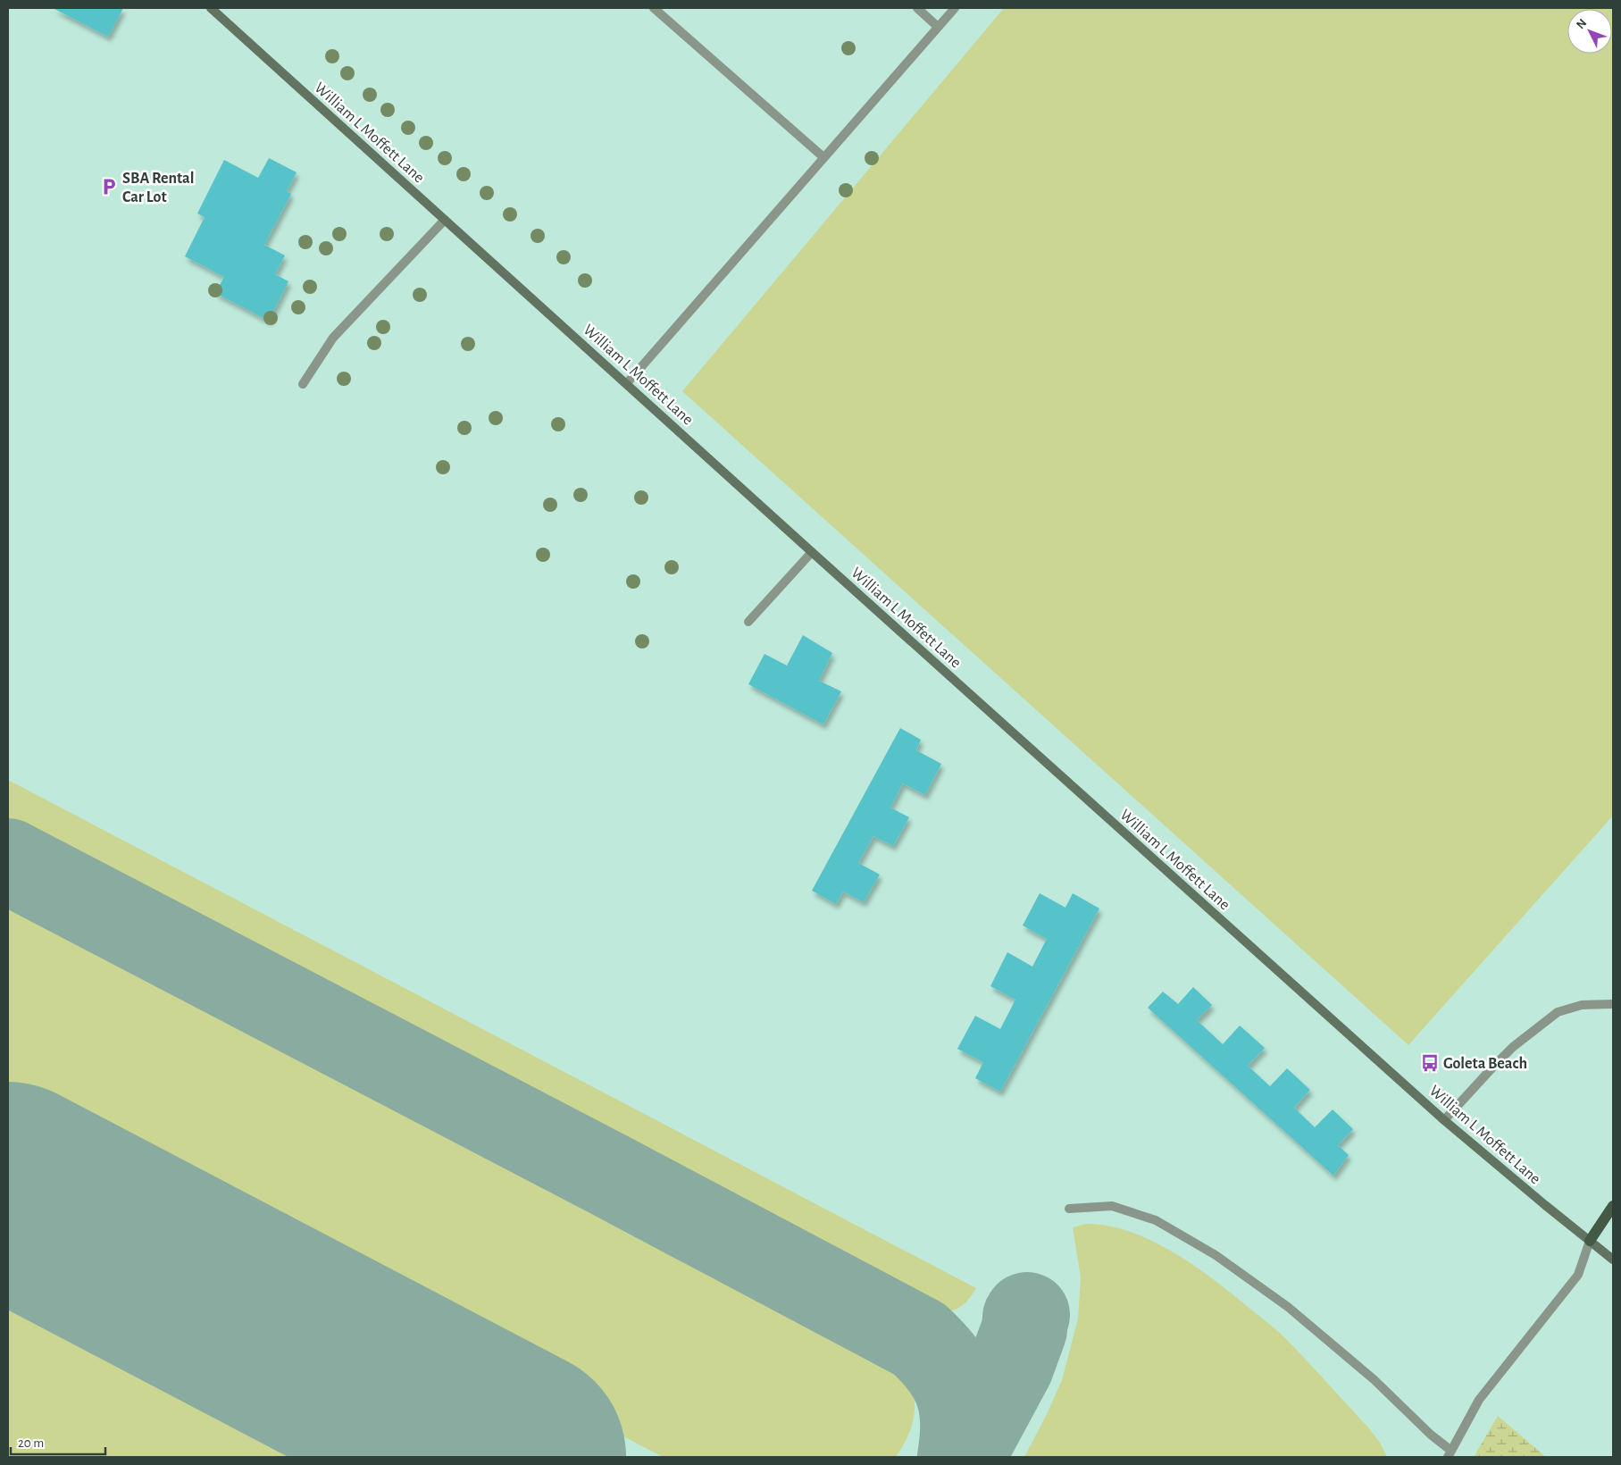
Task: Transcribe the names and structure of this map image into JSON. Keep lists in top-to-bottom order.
{
  "streets": {
    "street": ["William L Moffett Lane"]
  },
  "places": {
    "parking": ["SBA Rental Car Lot"],
    "bus stop": ["Goleta Beach"]
  },
  "scale_bar": "20 m",
  "north": "top left"
}
